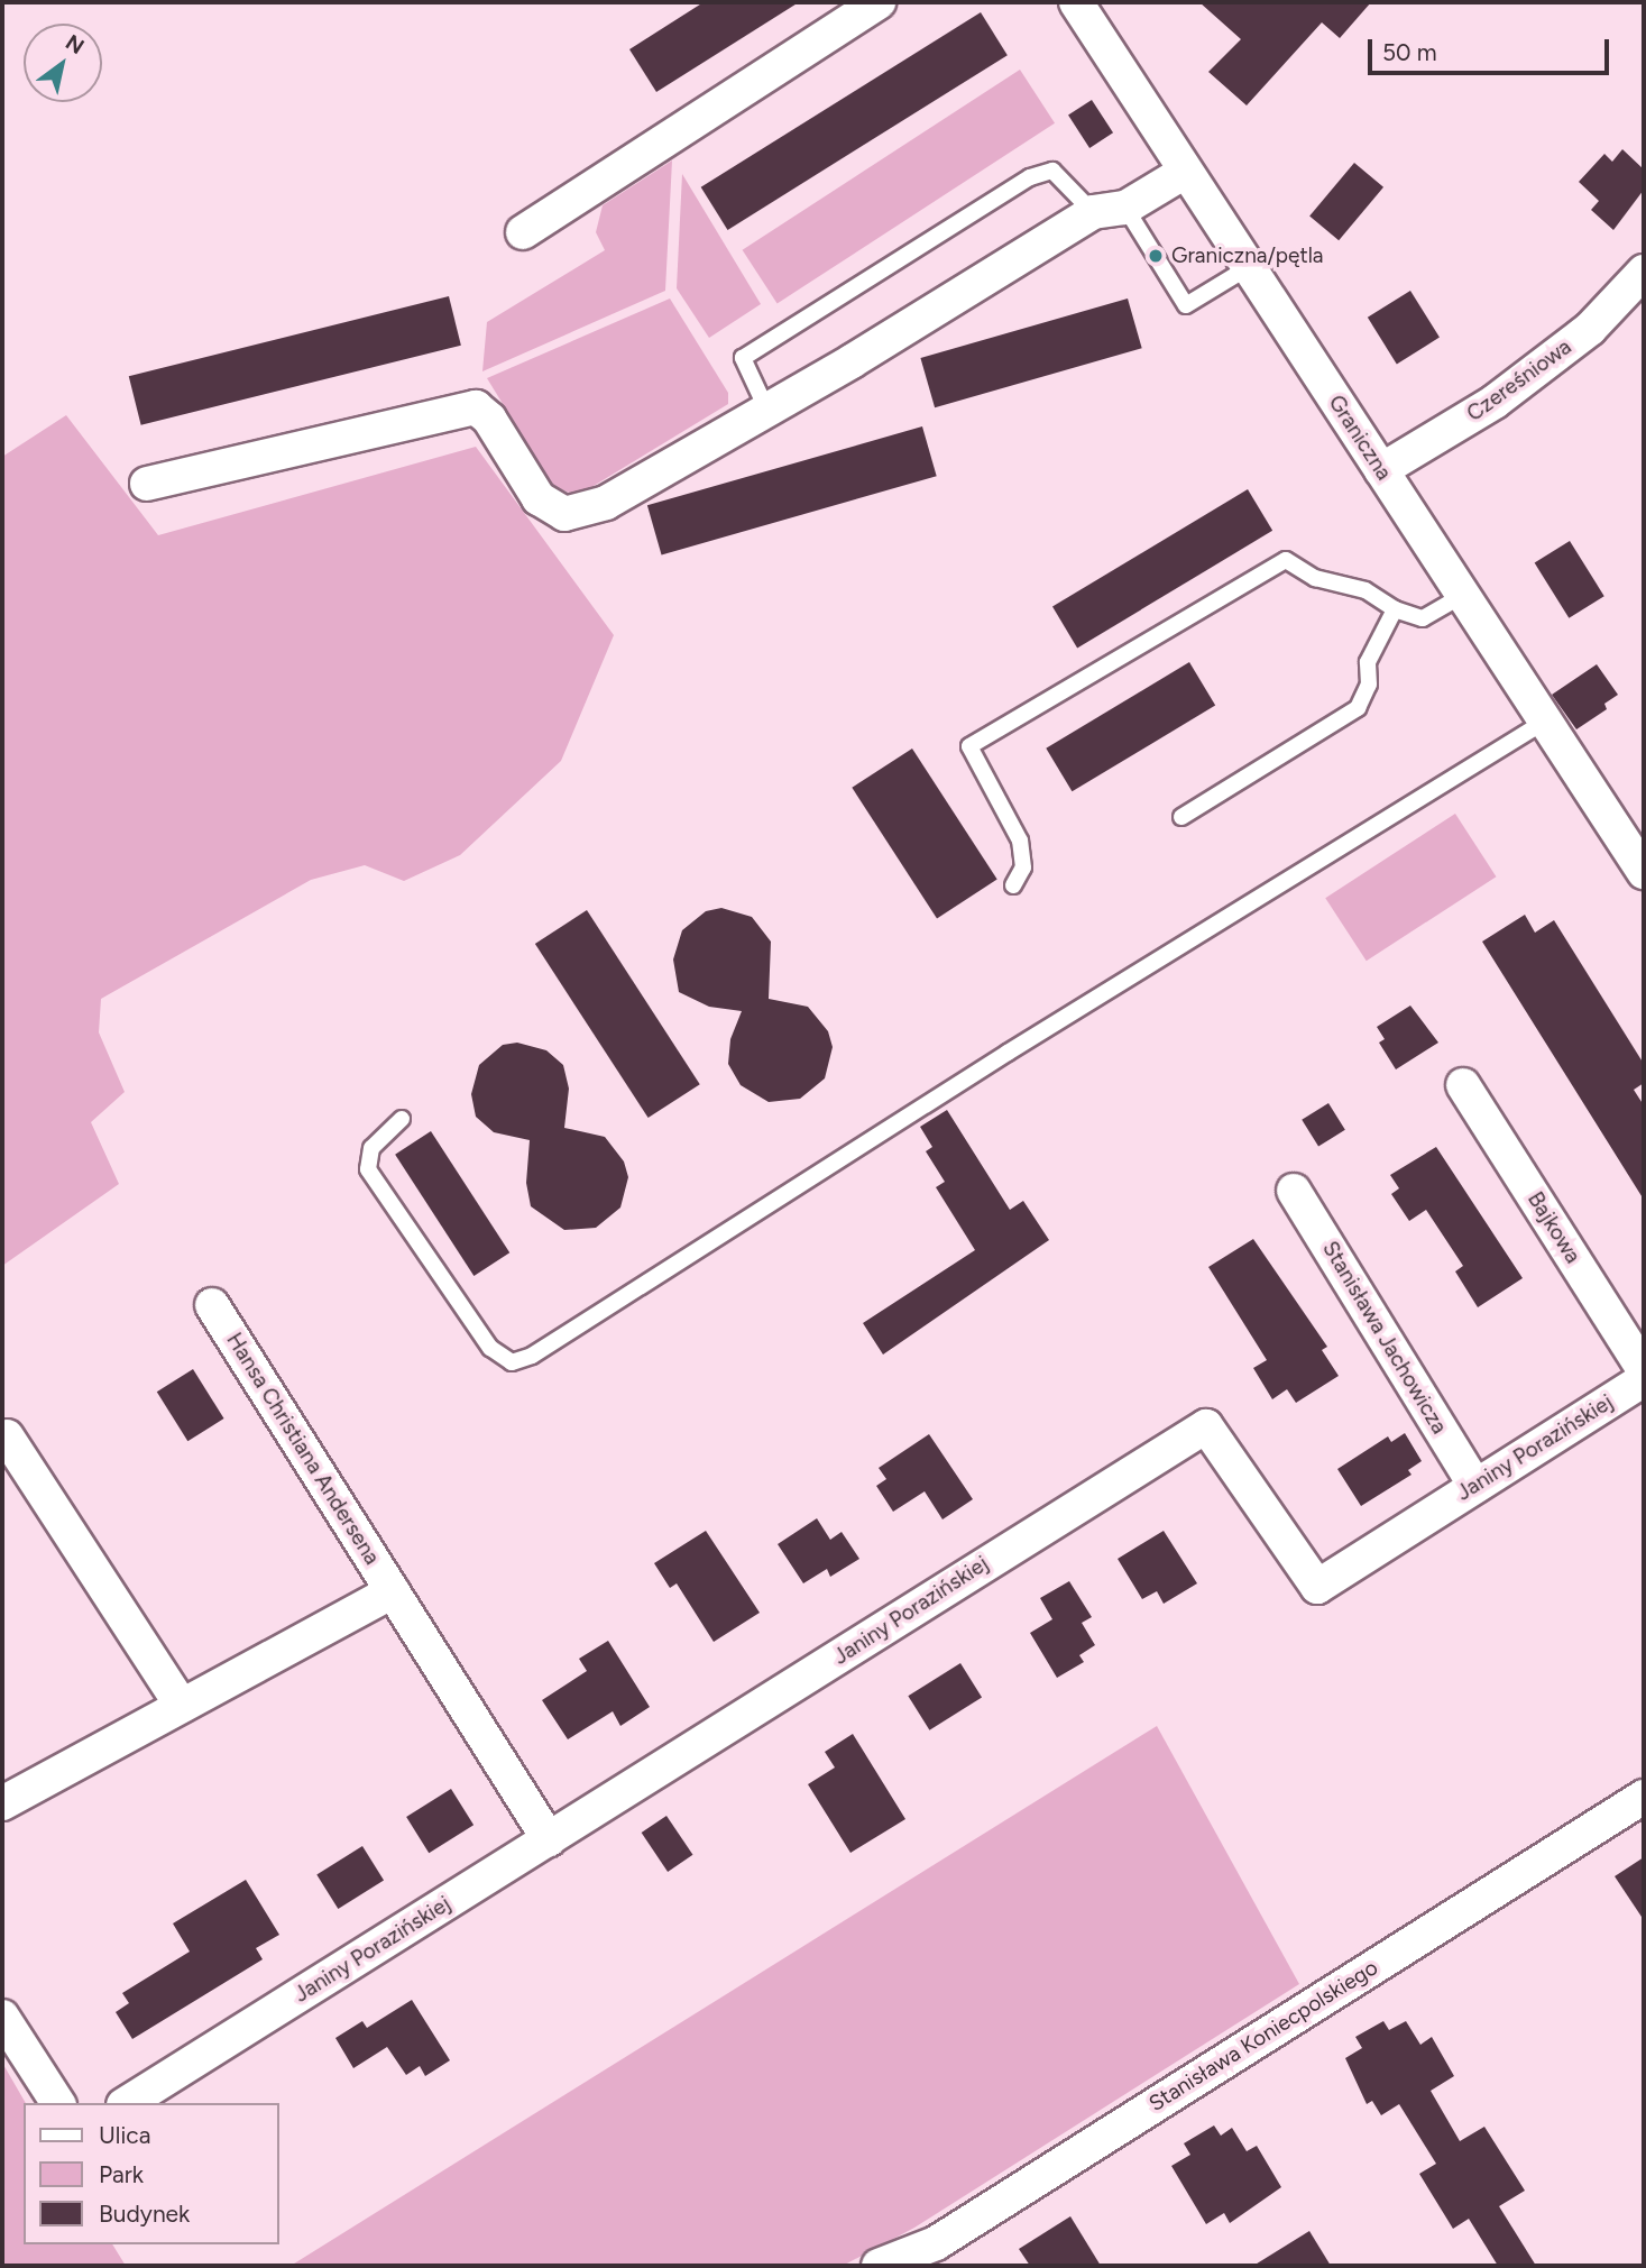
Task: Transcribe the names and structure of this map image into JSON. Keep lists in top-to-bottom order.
{
  "streets": {
    "street": [
      "Czereśniowa",
      "Graniczna",
      "Bajkowa",
      "Stanisława Jachowicza",
      "Janiny Porazińskiej",
      "Hansa Christiana Andersena",
      "Stanisława Koniecpolskiego"
    ]
  },
  "crossings": [
    ["Czereśniowa", "Graniczna"],
    ["Stanisława Jachowicza", "Janiny Porazińskiej"],
    ["Janiny Porazińskiej", "Hansa Christiana Andersena"]
  ],
  "places": ["Graniczna/pętla"],
  "legend": ["Ulica", "Park", "Budynek"],
  "scale_bar": "50 m",
  "north": "top right"
}
